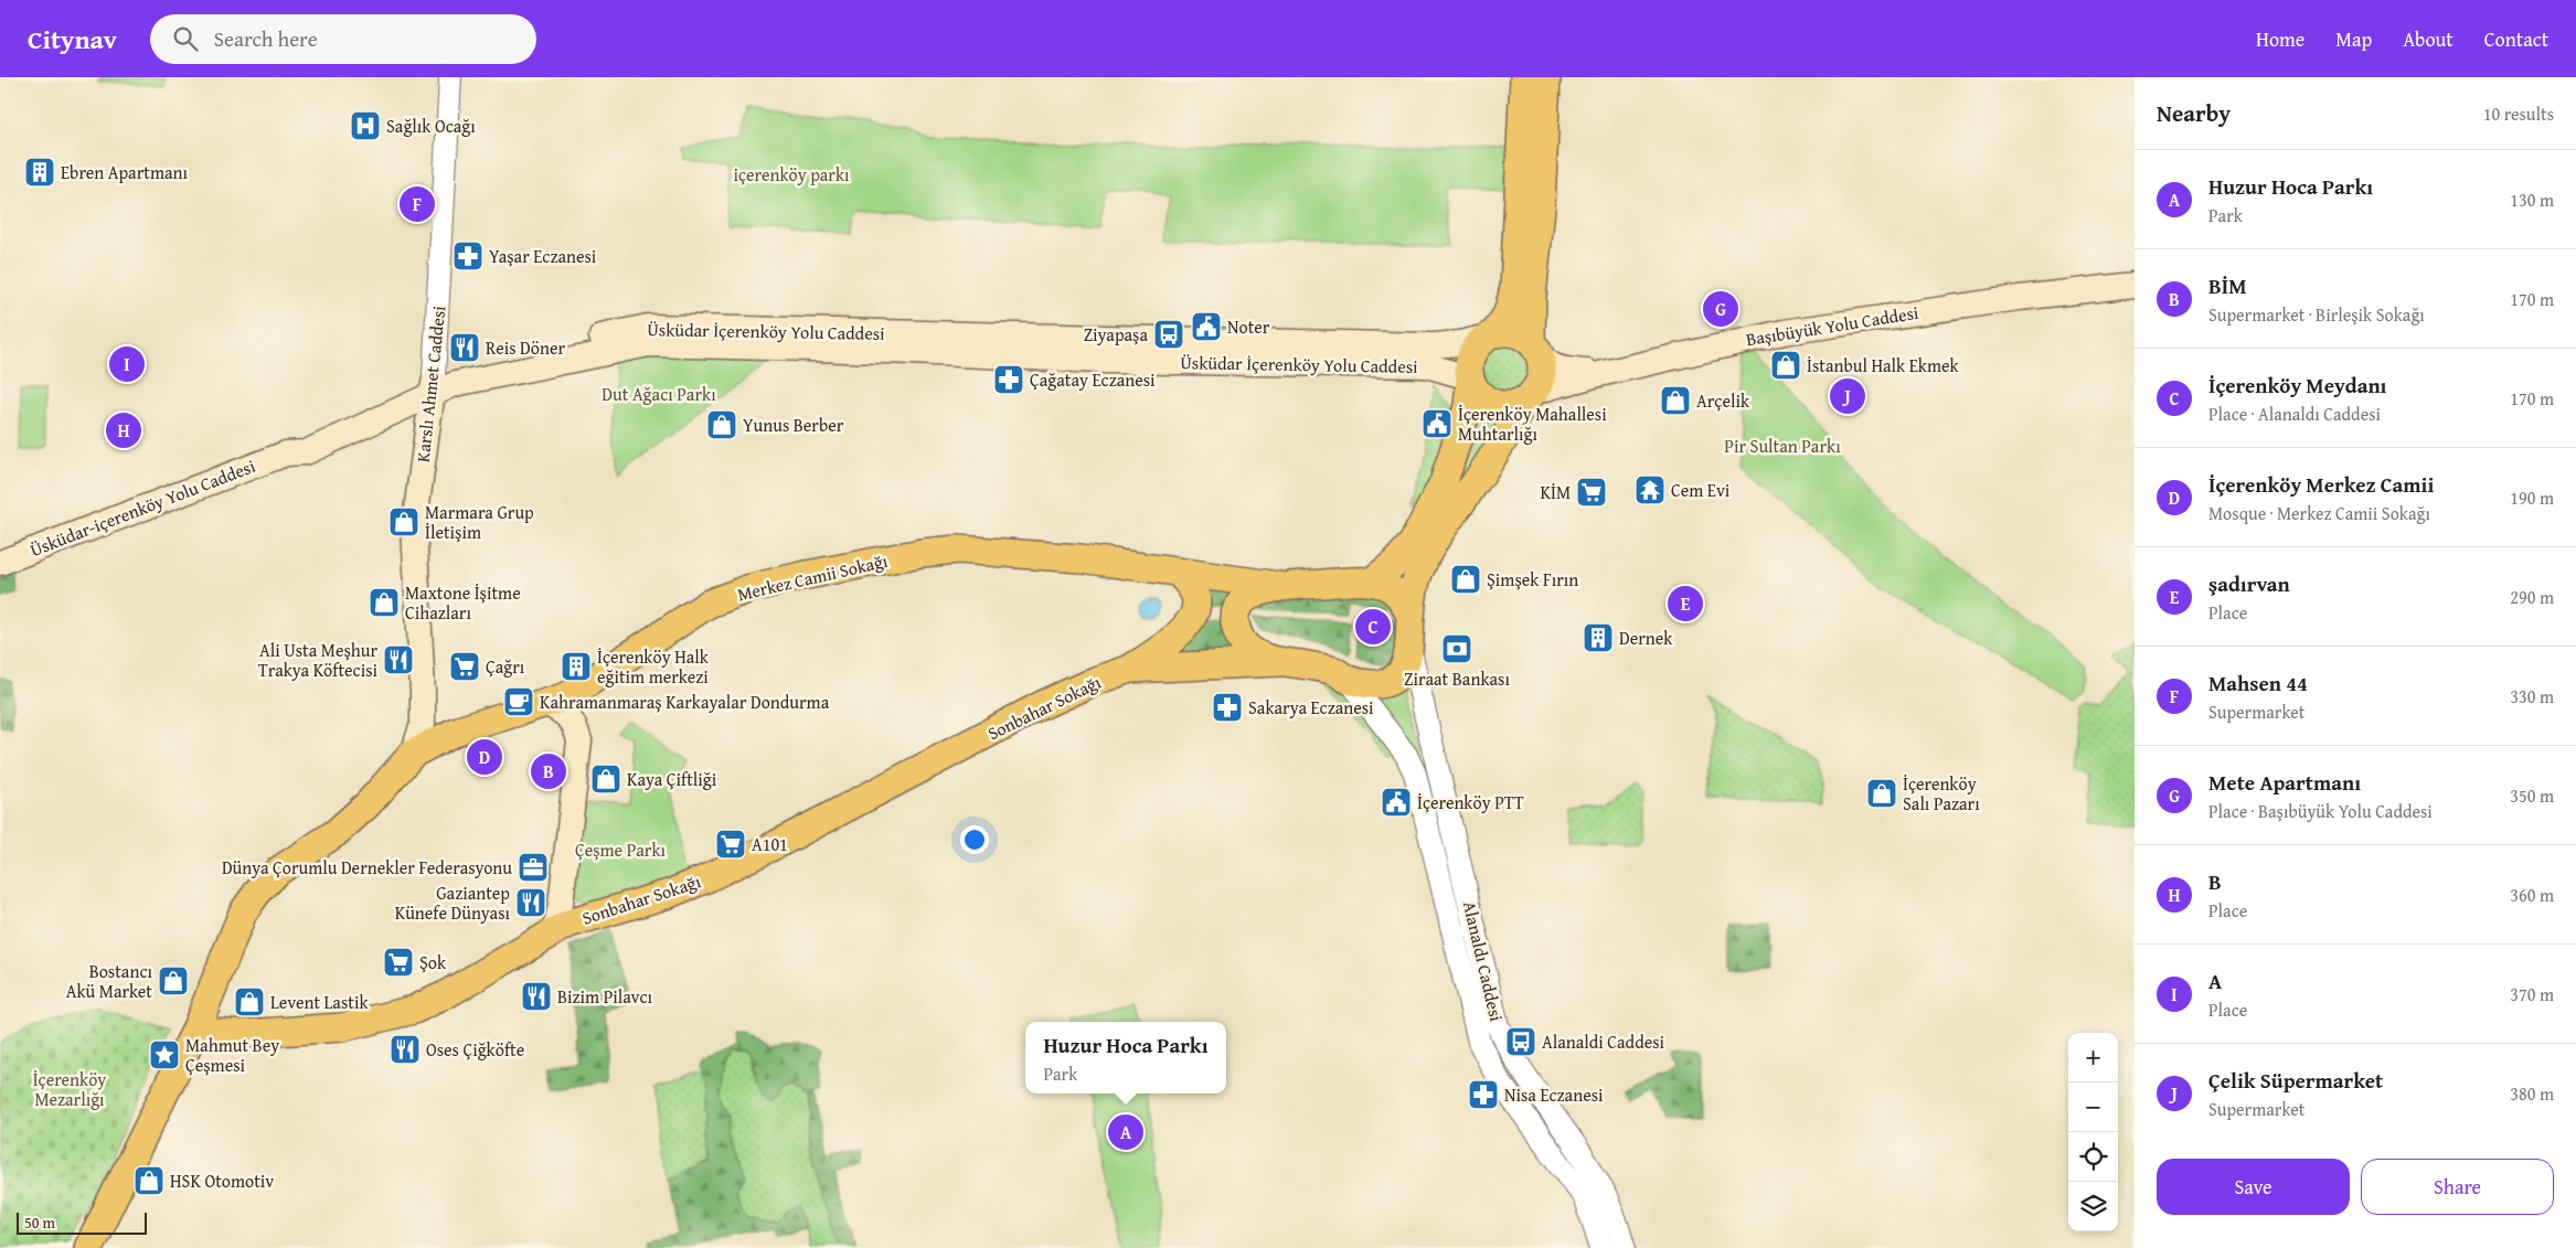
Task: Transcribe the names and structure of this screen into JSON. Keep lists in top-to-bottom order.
{
  "streets": {
    "main road": [
      "Başıbüyük Yolu Caddesi",
      "Üsküdar İçerenköy Yolu Caddesi",
      "Karslı Ahmet Caddesi",
      "Üsküdar-içerenköy Yolu Caddesi",
      "Merkez Camii Sokağı",
      "Sonbahar Sokağı",
      "Alanaldı Caddesi"
    ]
  },
  "crossings": [
    ["Başıbüyük Yolu Caddesi", "Üsküdar İçerenköy Yolu Caddesi"],
    ["Başıbüyük Yolu Caddesi", "Alanaldı Caddesi"],
    ["Üsküdar İçerenköy Yolu Caddesi", "Karslı Ahmet Caddesi"],
    ["Üsküdar İçerenköy Yolu Caddesi", "Üsküdar-içerenköy Yolu Caddesi"],
    ["Üsküdar İçerenköy Yolu Caddesi", "Alanaldı Caddesi"],
    ["Karslı Ahmet Caddesi", "Merkez Camii Sokağı"],
    ["Merkez Camii Sokağı", "Sonbahar Sokağı"],
    ["Merkez Camii Sokağı", "Alanaldı Caddesi"],
    ["Sonbahar Sokağı", "Alanaldı Caddesi"]
  ],
  "parks": [
    "içerenköy parkı",
    "Dut Ağacı Parkı",
    "Pir Sultan Parkı",
    "Çeşme Parkı",
    "İçerenköy Mezarlığı"
  ],
  "places": {
    "hospital": ["Sağlık Ocağı"],
    "building": ["Ebren Apartmanı", "Dernek", "İçerenköy Halk eğitim merkezi"],
    "pharmacy": [
      "Yaşar Eczanesi",
      "Çağatay Eczanesi",
      "Sakarya Eczanesi",
      "Nisa Eczanesi"
    ],
    "public building": ["Noter", "İçerenköy Mahallesi Muhtarlığı", "İçerenköy PTT"],
    "bus stop": ["Ziyapaşa", "Alanaldi Caddesi"],
    "restaurant": [
      "Reis Döner",
      "Ali Usta Meşhur Trakya Köftecisi",
      "Gaziantep Künefe Dünyası",
      "Bizim Pilavcı",
      "Oses Çiğköfte"
    ],
    "shop": [
      "İstanbul Halk Ekmek",
      "Arçelik",
      "Yunus Berber",
      "Marmara Grup İletişim",
      "Şimşek Fırın",
      "Maxtone İşitme Cihazları",
      "Kaya Çiftliği",
      "İçerenköy Salı Pazarı",
      "Bostancı Akü Market",
      "Levent Lastik",
      "HSK Otomotiv"
    ],
    "temple": ["Cem Evi"],
    "supermarket": [
      "KİM",
      "Çağrı",
      "A101",
      "Şok"
    ],
    "bank": ["Ziraat Bankası"],
    "cafe": ["Kahramanmaraş Karkayalar Dondurma"],
    "office": ["Dünya Çorumlu Dernekler Federasyonu"],
    "place": ["Mahmut Bey Çeşmesi"]
  },
  "scale_bar": "50 m",
  "page": {
    "header": "Citynav",
    "search": "Search here",
    "nav": [
      "Home",
      "Map",
      "About",
      "Contact"
    ],
    "heading": ["Nearby", "10 results"],
    "list": [
      {
        "mark": "A",
        "name": "Huzur Hoca Parkı",
        "note": "Park",
        "value": "130 m"
      },
      {
        "mark": "B",
        "name": "BİM",
        "note": "Supermarket · Birleşik Sokağı",
        "value": "170 m"
      },
      {
        "mark": "C",
        "name": "İçerenköy Meydanı",
        "note": "Place · Alanaldı Caddesi",
        "value": "170 m"
      },
      {
        "mark": "D",
        "name": "İçerenköy Merkez Camii",
        "note": "Mosque · Merkez Camii Sokağı",
        "value": "190 m"
      },
      {
        "mark": "E",
        "name": "şadırvan",
        "note": "Place",
        "value": "290 m"
      },
      {
        "mark": "F",
        "name": "Mahsen 44",
        "note": "Supermarket",
        "value": "330 m"
      },
      {
        "mark": "G",
        "name": "Mete Apartmanı",
        "note": "Place · Başıbüyük Yolu Caddesi",
        "value": "350 m"
      },
      {
        "mark": "H",
        "name": "B",
        "note": "Place",
        "value": "360 m"
      },
      {
        "mark": "I",
        "name": "A",
        "note": "Place",
        "value": "370 m"
      },
      {
        "mark": "J",
        "name": "Çelik Süpermarket",
        "note": "Supermarket",
        "value": "380 m"
      }
    ],
    "pins": [
      "F",
      "G",
      "I",
      "J",
      "H",
      "E",
      "C",
      "D",
      "B",
      "A"
    ],
    "popup": ["Huzur Hoca Parkı", "Park"],
    "map_buttons": ["+", "−"],
    "buttons": ["Save", "Share"],
    "scale": "50 m"
  }
}
